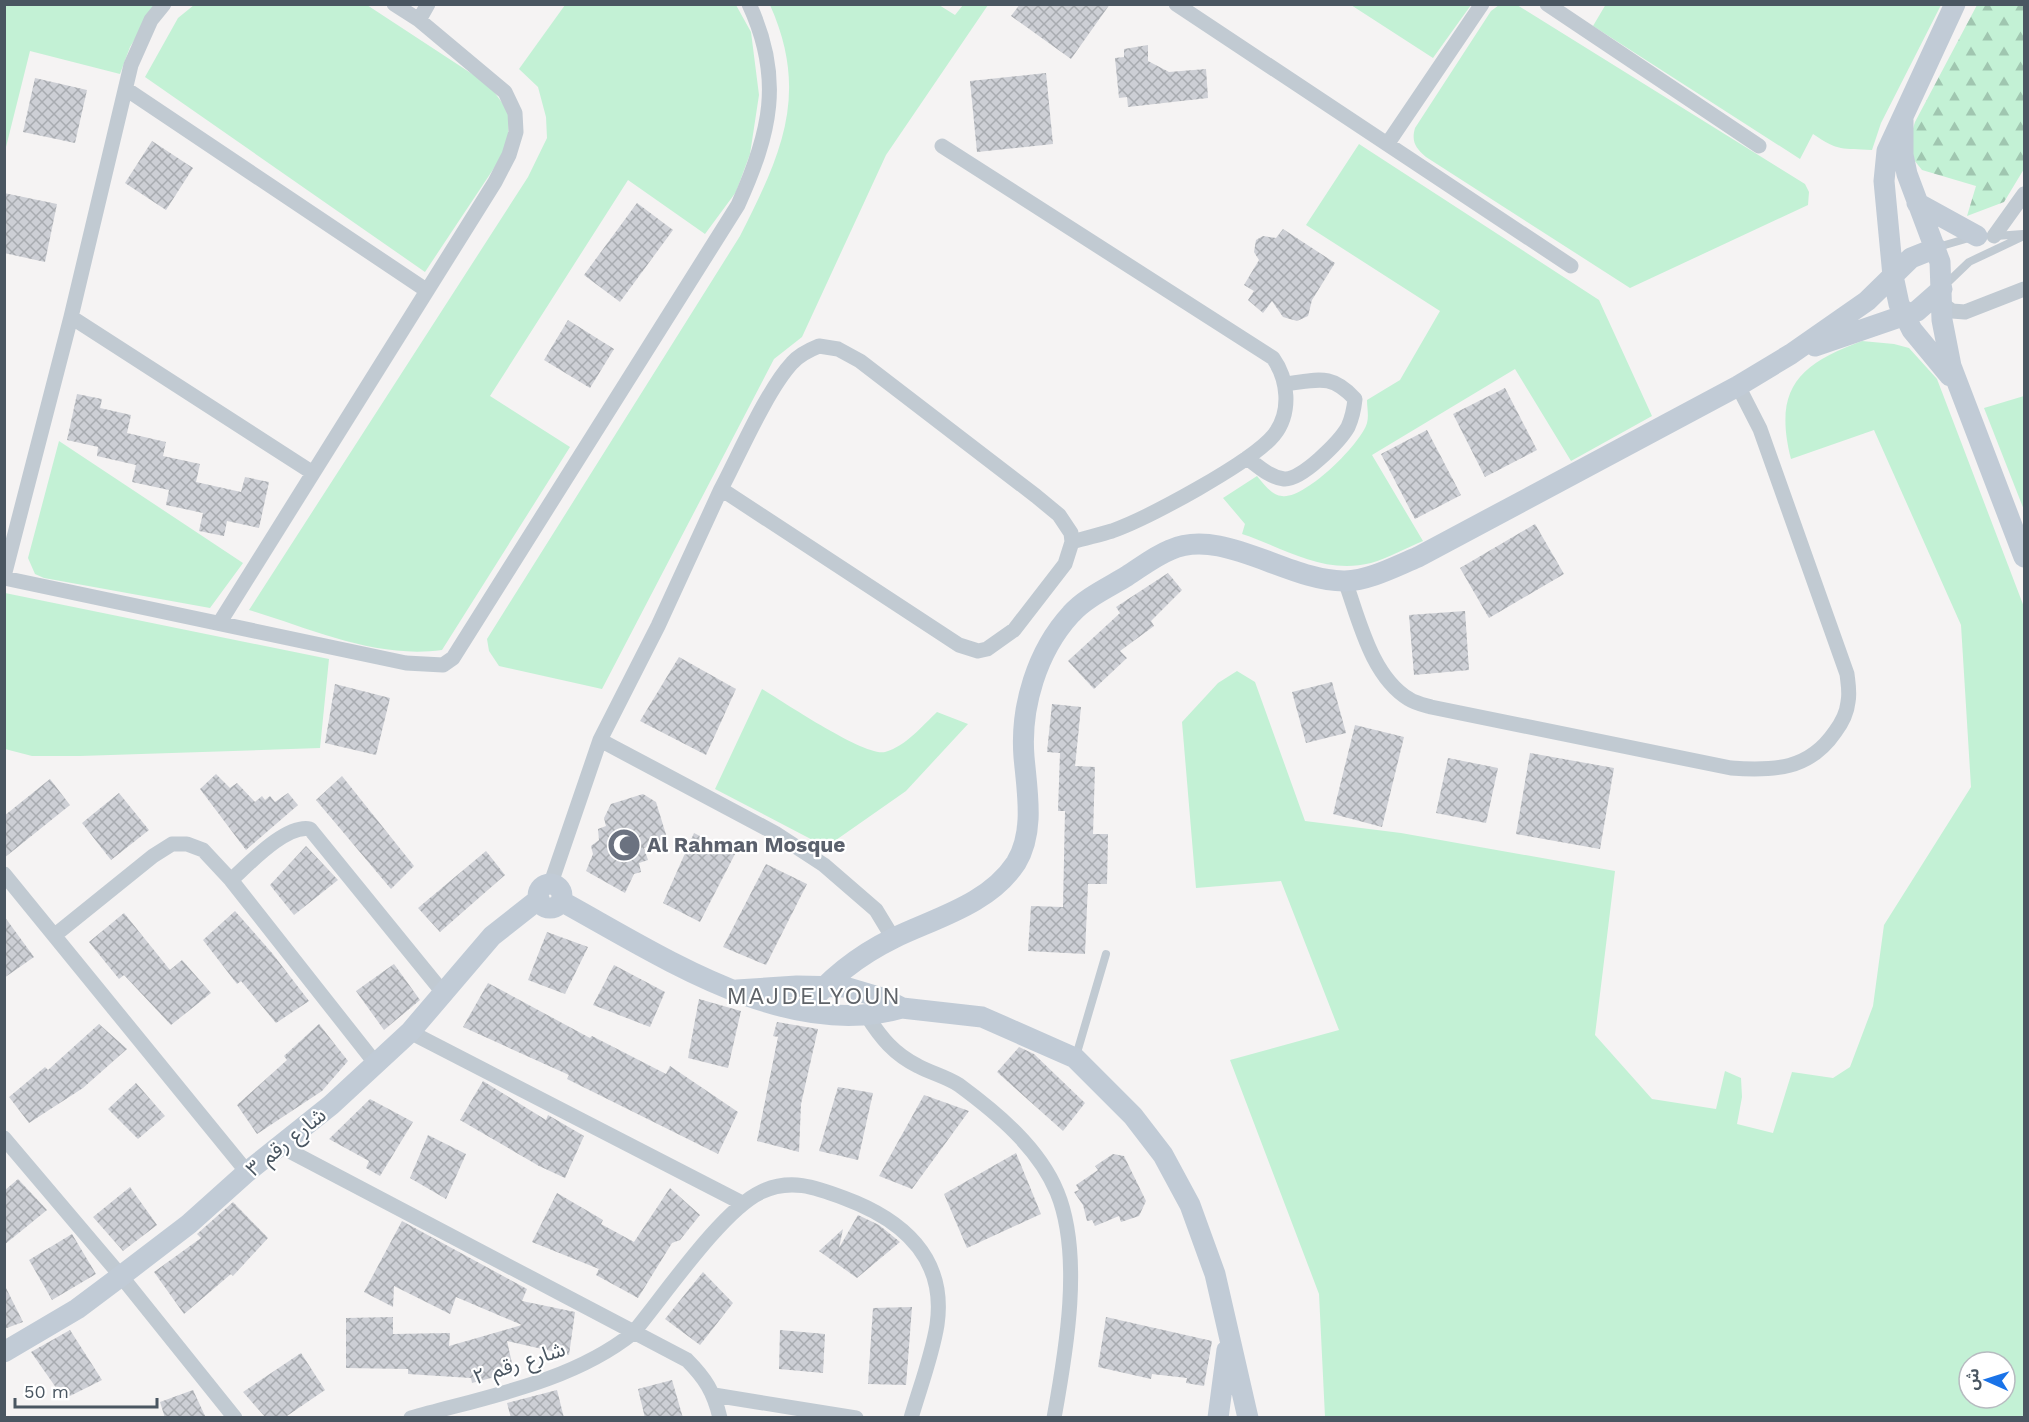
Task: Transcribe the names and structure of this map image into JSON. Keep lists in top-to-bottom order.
{
  "streets": {
    "street": ["شارع رقم ٣", "شارع رقم ٢"]
  },
  "districts": ["MAJDELYOUN"],
  "places": {
    "mosque": ["Al Rahman Mosque"]
  },
  "scale_bar": "50 m",
  "north": "left"
}
